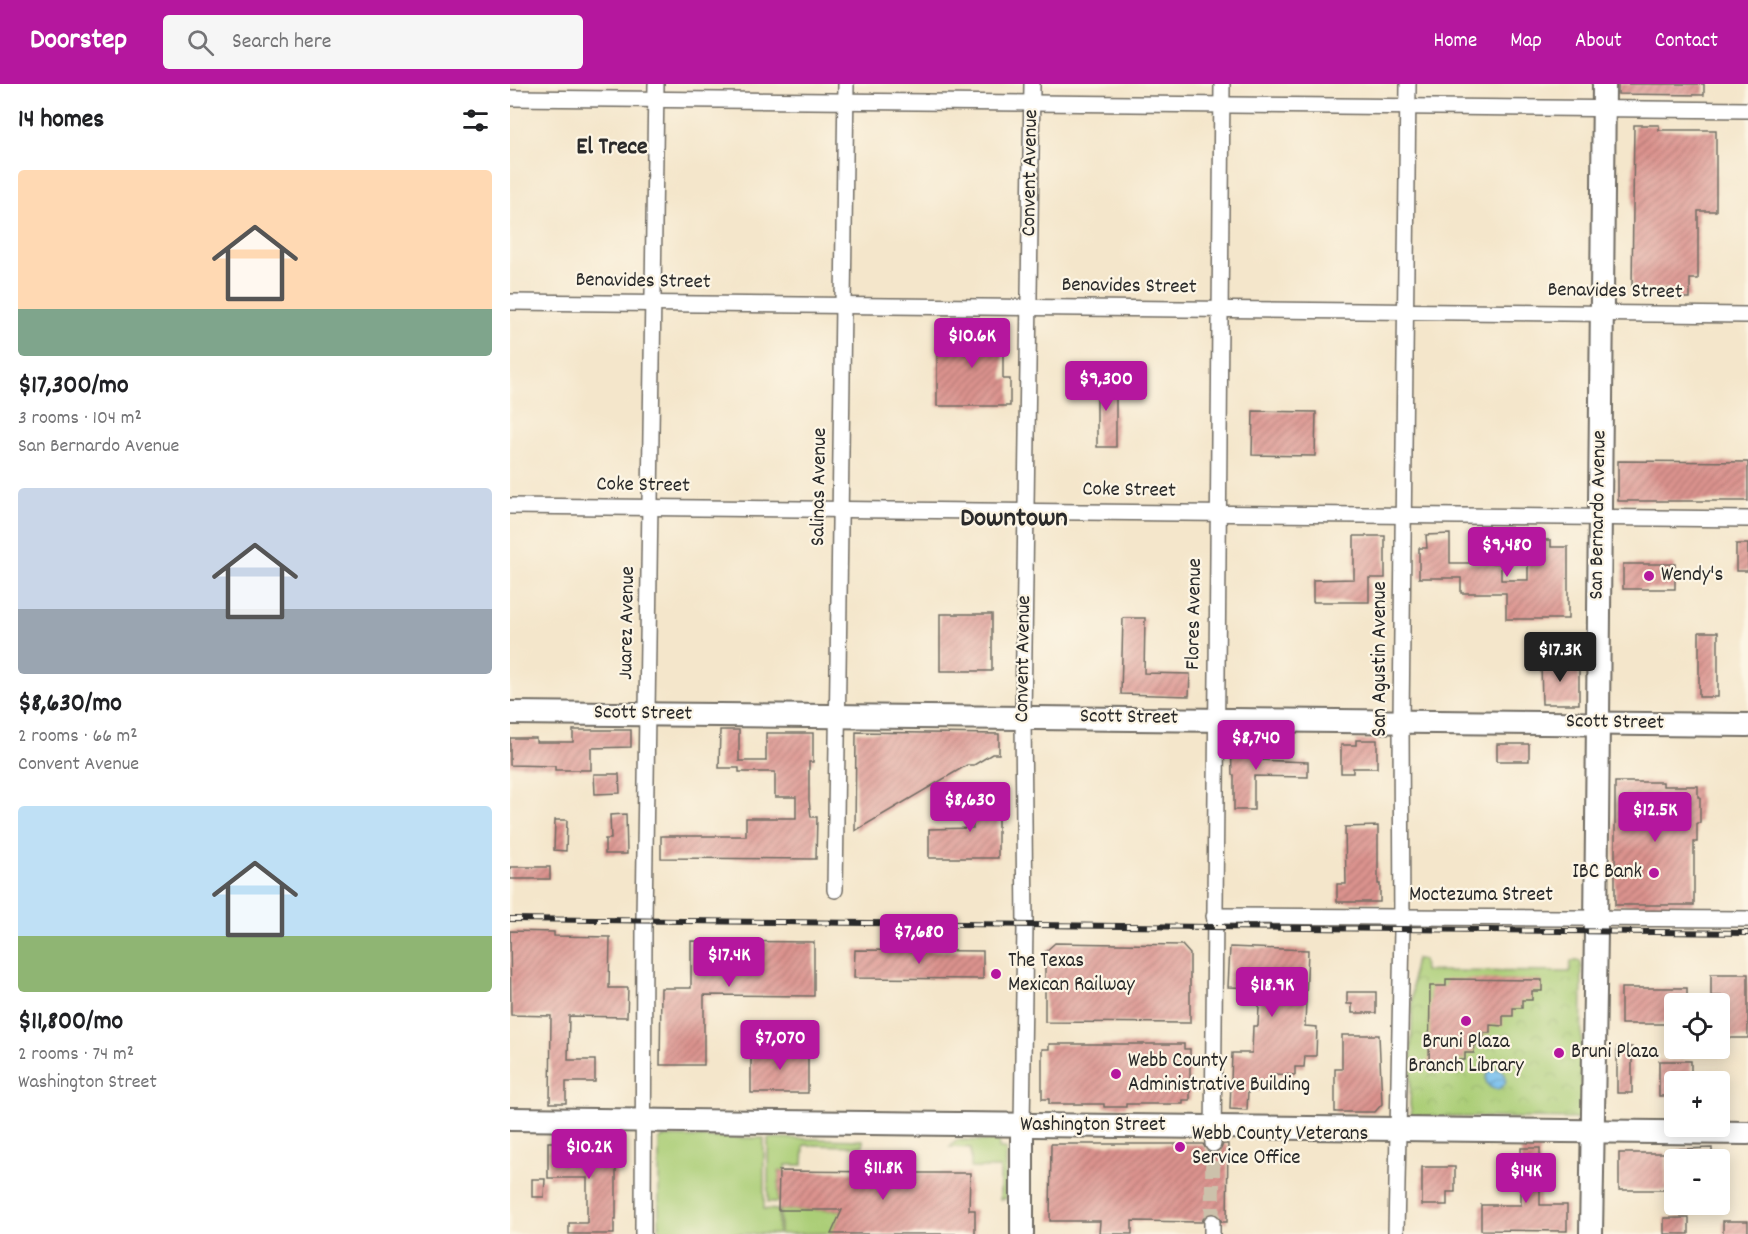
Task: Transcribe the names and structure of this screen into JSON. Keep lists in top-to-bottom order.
{
  "streets": {
    "main road": [
      "Convent Avenue",
      "San Bernardo Avenue",
      "Scott Street",
      "Washington Street"
    ],
    "street": [
      "Benavides Street",
      "Coke Street",
      "Salinas Avenue",
      "Flores Avenue",
      "Juarez Avenue",
      "San Agustin Avenue",
      "Moctezuma Street"
    ]
  },
  "crossings": [
    ["Convent Avenue", "Benavides Street"],
    ["Convent Avenue", "Coke Street"],
    ["Convent Avenue", "Scott Street"],
    ["Convent Avenue", "Washington Street"],
    ["Benavides Street", "Salinas Avenue"],
    ["Benavides Street", "San Bernardo Avenue"],
    ["Benavides Street", "Flores Avenue"],
    ["Benavides Street", "Juarez Avenue"],
    ["Benavides Street", "San Agustin Avenue"],
    ["Coke Street", "Salinas Avenue"],
    ["Coke Street", "San Bernardo Avenue"],
    ["Coke Street", "Flores Avenue"],
    ["Coke Street", "Juarez Avenue"],
    ["Coke Street", "San Agustin Avenue"],
    ["Salinas Avenue", "Scott Street"],
    ["San Bernardo Avenue", "Scott Street"],
    ["San Bernardo Avenue", "Moctezuma Street"],
    ["San Bernardo Avenue", "Washington Street"],
    ["Flores Avenue", "Scott Street"],
    ["Flores Avenue", "Moctezuma Street"],
    ["Flores Avenue", "Washington Street"],
    ["Juarez Avenue", "Scott Street"],
    ["Juarez Avenue", "Washington Street"],
    ["San Agustin Avenue", "Scott Street"],
    ["San Agustin Avenue", "Moctezuma Street"],
    ["San Agustin Avenue", "Washington Street"]
  ],
  "districts": ["El Trece", "Downtown"],
  "places": [
    "Wendy's",
    "IBC Bank",
    "The Texas Mexican Railway",
    "Bruni Plaza Branch Library",
    "Bruni Plaza",
    "Webb County Administrative Building",
    "Webb County Veterans Service Office"
  ],
  "page": {
    "header": "Doorstep",
    "search": "Search here",
    "nav": [
      "Home",
      "Map",
      "About",
      "Contact"
    ],
    "heading": "14 homes",
    "list": [
      {
        "name": "$17,300/mo",
        "note": "3 rooms · 104 m² · San Bernardo Avenue"
      },
      {
        "name": "$8,630/mo",
        "note": "2 rooms · 66 m² · Convent Avenue"
      },
      {
        "name": "$11,800/mo",
        "note": "2 rooms · 74 m² · Washington Street"
      }
    ],
    "price": [
      "$10.6K",
      "$9,300",
      "$9,480",
      "$17.3K",
      "$8,740",
      "$8,630",
      "$12.5K",
      "$7,680",
      "$17.4K",
      "$18.9K",
      "$7,070",
      "$10.2K",
      "$11.8K",
      "$14K"
    ],
    "map_buttons": ["+", "−"]
  }
}
